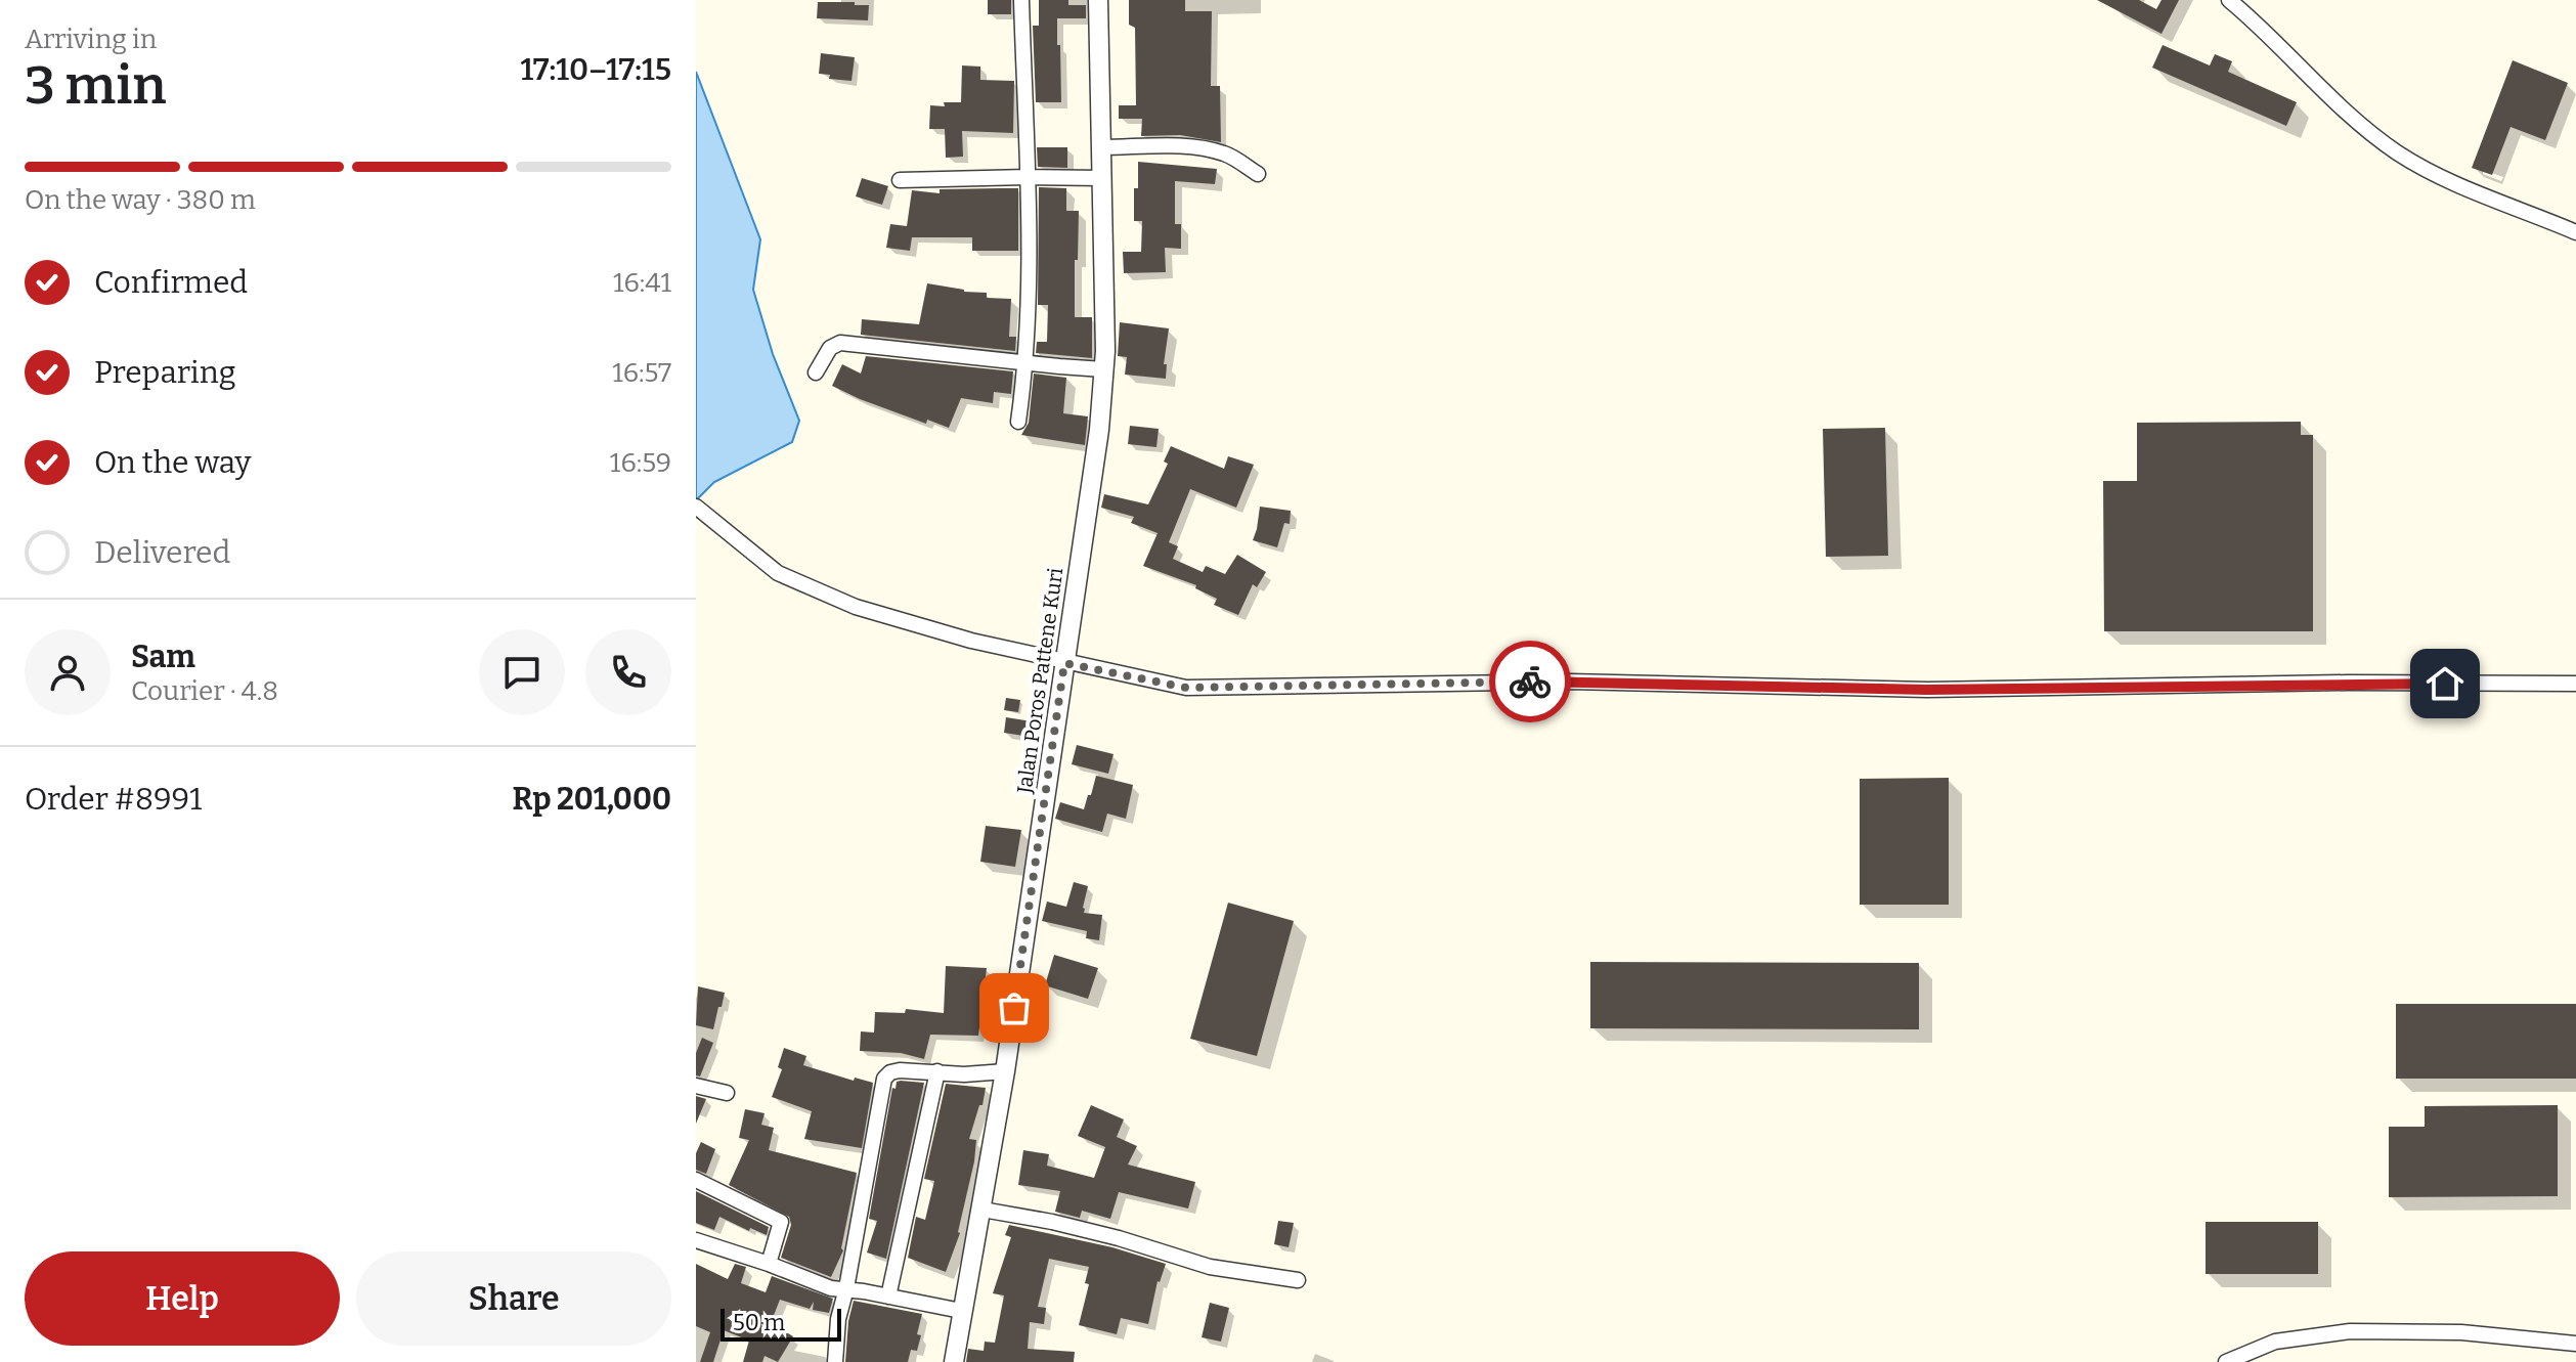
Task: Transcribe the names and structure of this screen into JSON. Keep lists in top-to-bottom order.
{
  "streets": {
    "street": ["Jalan Poros Pattene Kuri"]
  },
  "scale_bar": "50 m",
  "page": {
    "heading": ["3 min", "Arriving in", "17:10–17:15"],
    "panel": [
      "Sam",
      "Courier · 4.8",
      "Order #8991",
      "Rp 201,000"
    ],
    "bar": "On the way · 380 m",
    "list": [
      ["Confirmed", "16:41"],
      ["Preparing", "16:57"],
      ["On the way", "16:59"],
      "Delivered"
    ],
    "buttons": ["Help", "Share"],
    "scale": "50 m"
  }
}
